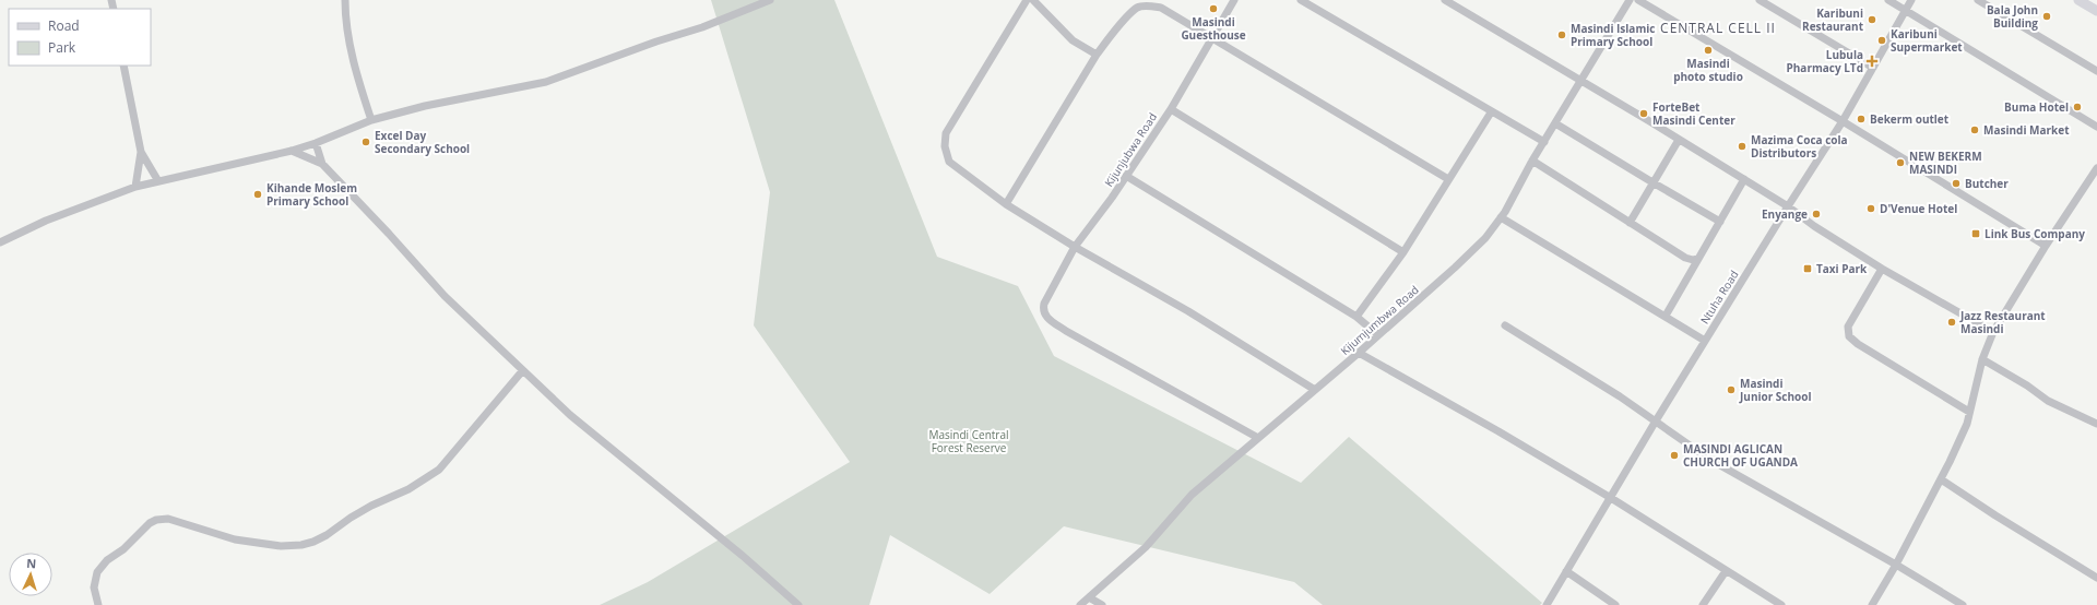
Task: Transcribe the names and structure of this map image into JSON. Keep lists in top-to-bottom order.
{
  "streets": {
    "street": ["Kijunjubwa Road", "Ntuha Road", "Kijumjumbwa Road"]
  },
  "crossings": [
    ["Kijunjubwa Road", "Kijumjumbwa Road"]
  ],
  "districts": ["CENTRAL CELL II"],
  "parks": ["Masindi Central Forest Reserve"],
  "places": {
    "other": [
      "Masindi Guesthouse",
      "Bala John Building",
      "Karibuni Restaurant",
      "Masindi Islamic Primary School",
      "Karibuni Supermarket",
      "Masindi photo studio",
      "Buma Hotel",
      "ForteBet Masindi Center",
      "Bekerm outlet",
      "Masindi Market",
      "Excel Day Secondary School",
      "Mazima Coca cola Distributors",
      "NEW BEKERM MASINDI",
      "Butcher",
      "Kihande Moslem Primary School",
      "D'Venue Hotel",
      "Enyange",
      "Jazz Restaurant Masindi",
      "Masindi Junior School",
      "MASINDI AGLICAN CHURCH OF UGANDA"
    ],
    "health": ["Lubula Pharmacy LTd"],
    "transit": ["Link Bus Company", "Taxi Park"]
  },
  "legend": ["Road", "Park"],
  "north": "top"
}
